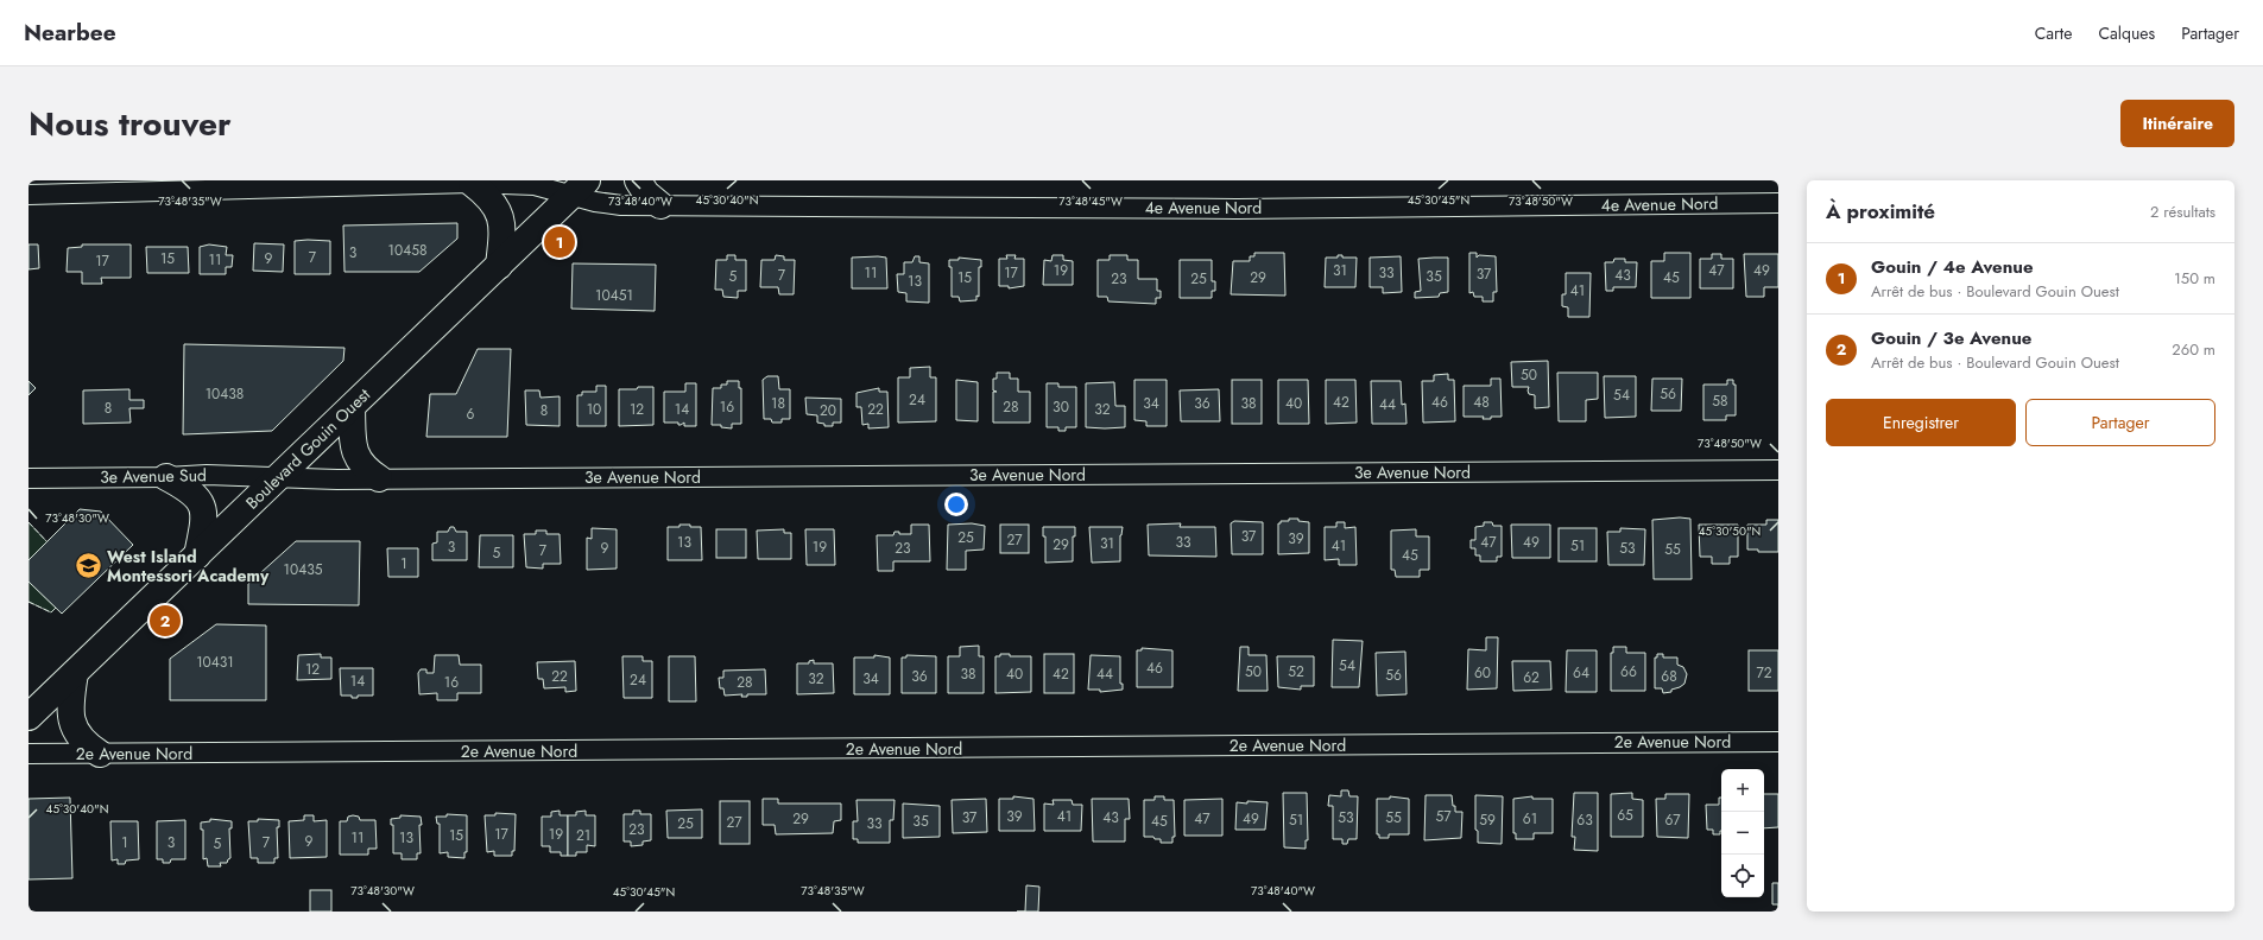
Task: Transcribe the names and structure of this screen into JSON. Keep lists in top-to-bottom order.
{
  "streets": {
    "main road": ["Boulevard Gouin Ouest"],
    "street": [
      "4e Avenue Nord",
      "3e Avenue Nord",
      "3e Avenue Sud",
      "2e Avenue Nord"
    ]
  },
  "crossings": [
    ["4e Avenue Nord", "Boulevard Gouin Ouest"],
    ["Boulevard Gouin Ouest", "3e Avenue Nord"],
    ["Boulevard Gouin Ouest", "3e Avenue Sud"],
    ["3e Avenue Nord", "3e Avenue Sud"]
  ],
  "places": {
    "school or university": ["West Island Montessori Academy"]
  },
  "house_numbers": [
    "10458",
    "3",
    "7",
    "15",
    "9",
    "11",
    "17",
    "19",
    "31",
    "47",
    "49",
    "11",
    "17",
    "33",
    "37",
    "7",
    "43",
    "5",
    "35",
    "15",
    "29",
    "45",
    "23",
    "25",
    "13",
    "41",
    "10451",
    "50",
    "10438",
    "56",
    "54",
    "24",
    "58",
    "42",
    "46",
    "48",
    "18",
    "34",
    "36",
    "38",
    "40",
    "44",
    "16",
    "28",
    "30",
    "8",
    "10",
    "12",
    "14",
    "22",
    "32",
    "8",
    "20",
    "6",
    "37",
    "25",
    "39",
    "27",
    "13",
    "33",
    "47",
    "49",
    "31",
    "29",
    "41",
    "51",
    "3",
    "19",
    "9",
    "23",
    "53",
    "55",
    "7",
    "5",
    "45",
    "1",
    "10435",
    "10431",
    "54",
    "46",
    "12",
    "50",
    "52",
    "66",
    "60",
    "64",
    "72",
    "38",
    "40",
    "42",
    "44",
    "56",
    "22",
    "36",
    "68",
    "62",
    "32",
    "34",
    "24",
    "14",
    "16",
    "28",
    "65",
    "39",
    "41",
    "57",
    "37",
    "43",
    "53",
    "55",
    "29",
    "47",
    "49",
    "61",
    "51",
    "59",
    "63",
    "67",
    "35",
    "45",
    "27",
    "25",
    "33",
    "23",
    "17",
    "19",
    "15",
    "21",
    "11",
    "13",
    "9",
    "1",
    "3",
    "7",
    "5"
  ],
  "page": {
    "header": "Nearbee",
    "nav": ["Carte", "Calques", "Partager"],
    "title": "Nous trouver",
    "buttons": [
      "Itinéraire",
      ["Enregistrer", "Partager"]
    ],
    "heading": ["À proximité", "2 résultats"],
    "pins": ["1", "2"],
    "list": [
      {
        "mark": "1",
        "name": "Gouin / 4e Avenue",
        "note": "Arrêt de bus · Boulevard Gouin Ouest",
        "value": "150 m"
      },
      {
        "mark": "2",
        "name": "Gouin / 3e Avenue",
        "note": "Arrêt de bus · Boulevard Gouin Ouest",
        "value": "260 m"
      }
    ],
    "map_buttons": ["+", "−"]
  },
  "coordinates": [
    "45°30'40\"N",
    "45°30'45\"N",
    "73°48'35\"W",
    "73°48'40\"W",
    "73°48'45\"W",
    "73°48'50\"W",
    "73°48'30\"W",
    "45°30'50\"N"
  ]
}
